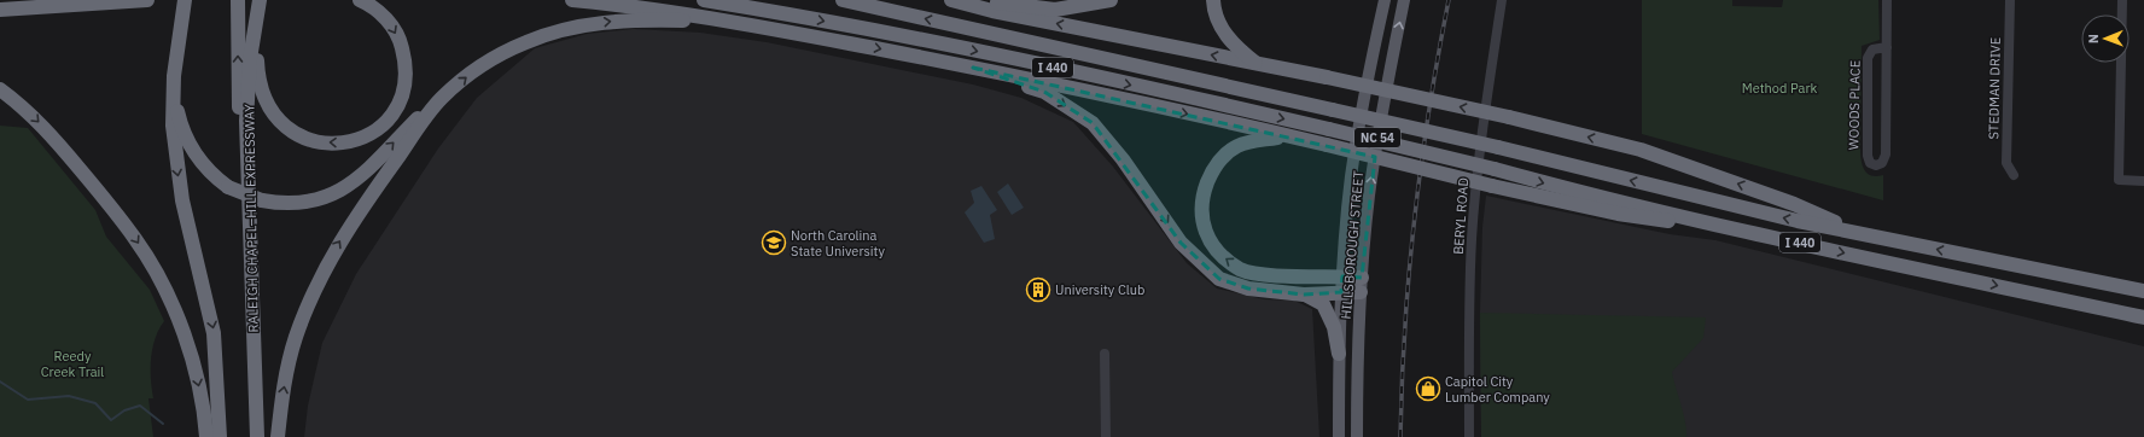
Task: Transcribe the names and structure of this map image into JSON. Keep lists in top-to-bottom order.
{
  "streets": {
    "highway": ["I 440", "RALEIGH CHAPEL–HILL EXPRESSWAY"],
    "main road": ["NC 54", "HILLSBOROUGH STREET"],
    "street": ["STEDMAN DRIVE", "WOODS PLACE", "BERYL ROAD"]
  },
  "parks": ["Method Park", "Reedy Creek Trail"],
  "places": {
    "school or university": ["North Carolina State University"],
    "building": ["University Club"],
    "shop": ["Capitol City Lumber Company"]
  },
  "north": "left"
}
